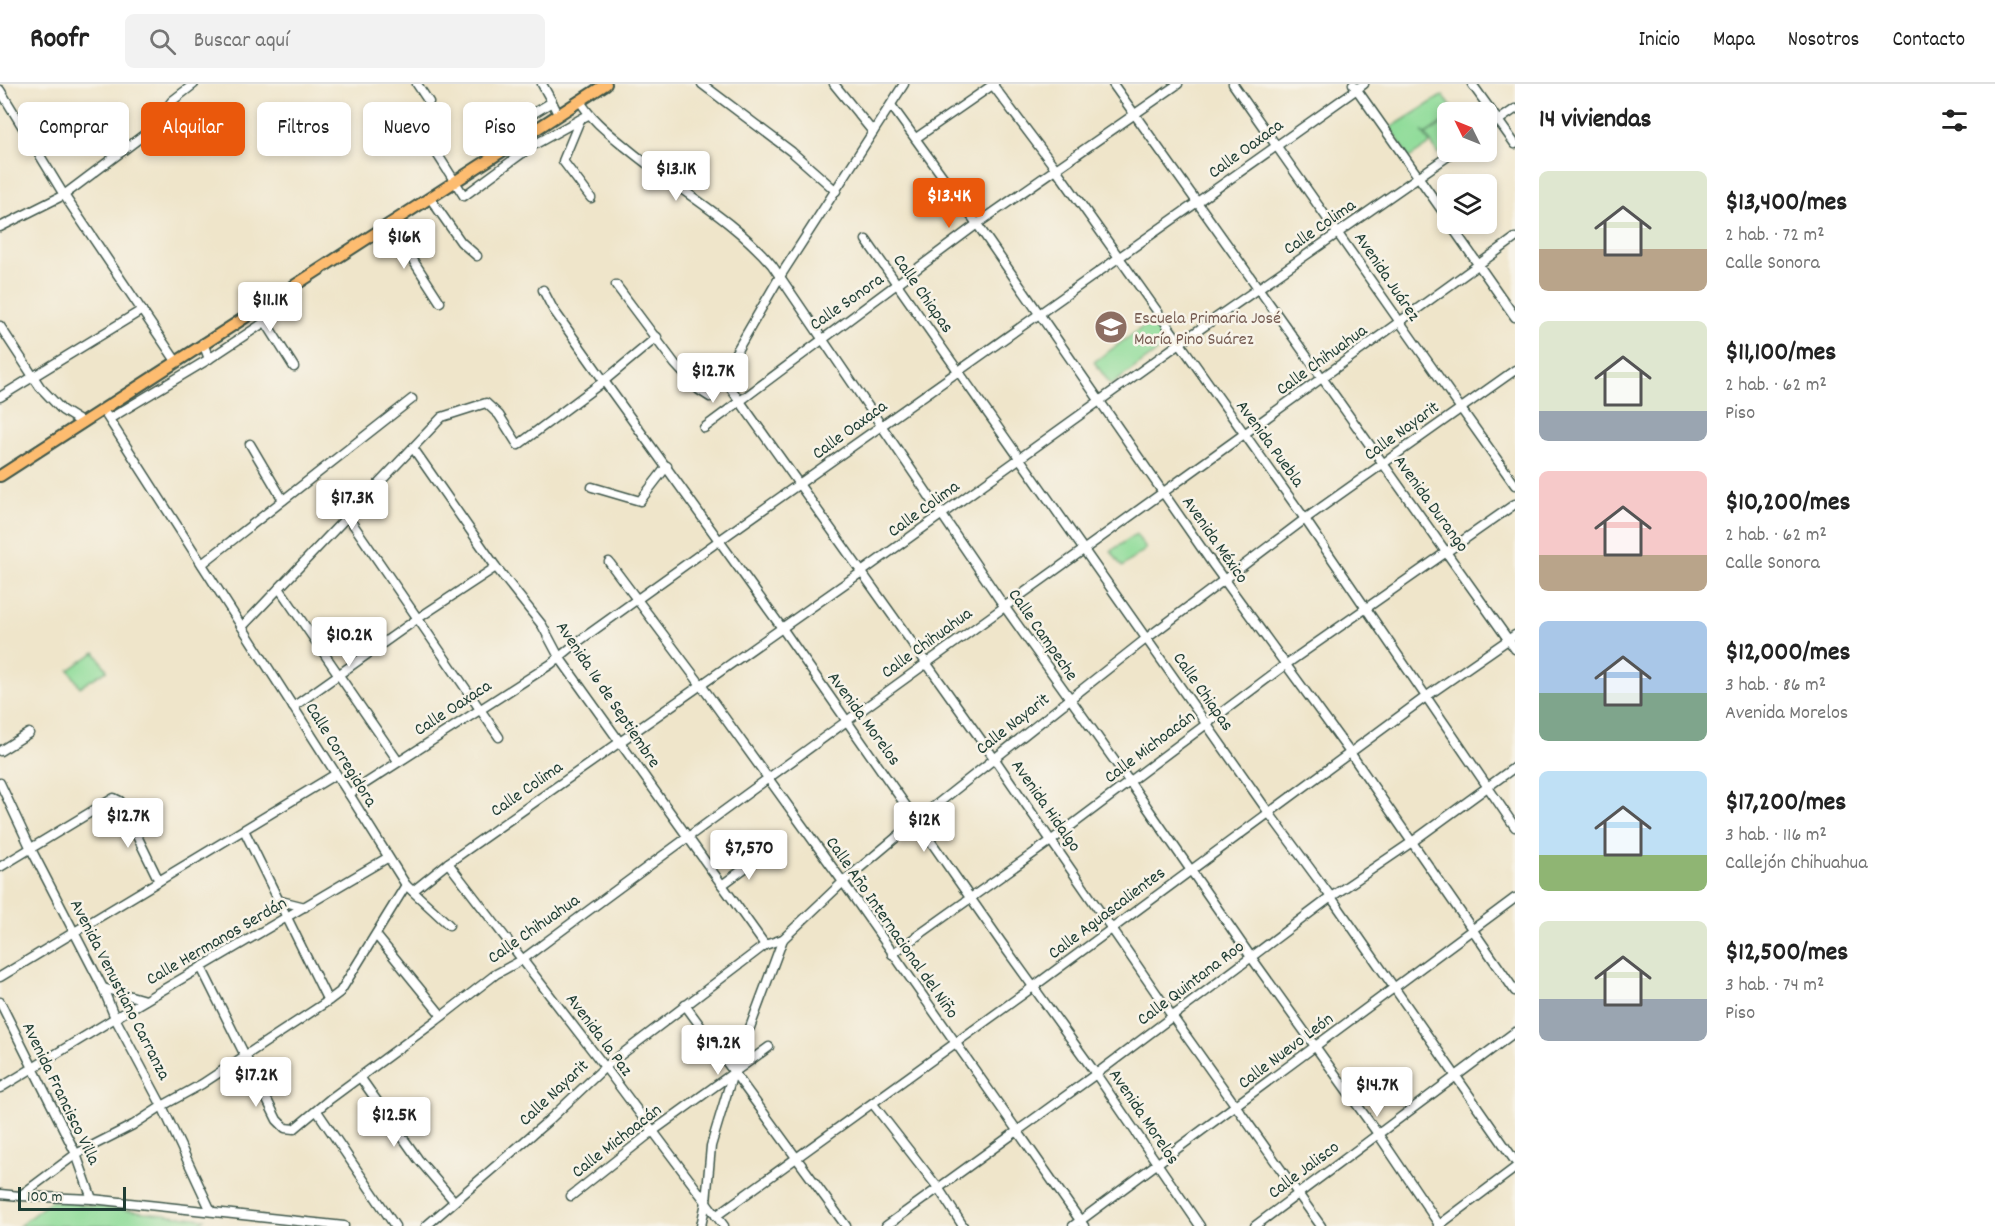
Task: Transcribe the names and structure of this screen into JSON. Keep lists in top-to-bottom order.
{
  "streets": {
    "street": [
      "Calle Oaxaca",
      "Calle Colima",
      "Avenida Juárez",
      "Calle Chiapas",
      "Calle Sonora",
      "Calle Chihuahua",
      "Calle Nayarit",
      "Avenida Puebla",
      "Avenida Durango",
      "Avenida México",
      "Calle Campeche",
      "Avenida 16 de Septiembre",
      "Avenida Morelos",
      "Calle Michoacán",
      "Calle Corregidora",
      "Avenida Hidalgo",
      "Calle Aguascalientes",
      "Calle Año Internacional del Niño",
      "Calle Hermanos Serdán",
      "Calle Quintana Roo",
      "Avenida Venustiano Carranza",
      "Avenida la Paz",
      "Calle Nuevo León",
      "Avenida Francisco Villa",
      "Calle Jalisco"
    ]
  },
  "crossings": [
    ["Calle Oaxaca", "Avenida Juárez"],
    ["Calle Oaxaca", "Calle Chiapas"],
    ["Calle Oaxaca", "Avenida Puebla"],
    ["Calle Oaxaca", "Avenida Durango"],
    ["Calle Oaxaca", "Avenida México"],
    ["Calle Oaxaca", "Calle Campeche"],
    ["Calle Oaxaca", "Avenida 16 de Septiembre"],
    ["Calle Oaxaca", "Avenida Morelos"],
    ["Calle Oaxaca", "Calle Corregidora"],
    ["Calle Oaxaca", "Avenida Hidalgo"],
    ["Calle Oaxaca", "Calle Año Internacional del Niño"],
    ["Calle Colima", "Avenida Juárez"],
    ["Calle Colima", "Calle Chiapas"],
    ["Calle Colima", "Avenida Puebla"],
    ["Calle Colima", "Avenida Durango"],
    ["Calle Colima", "Avenida México"],
    ["Calle Colima", "Calle Campeche"],
    ["Calle Colima", "Avenida 16 de Septiembre"],
    ["Calle Colima", "Avenida Morelos"],
    ["Calle Colima", "Calle Corregidora"],
    ["Calle Colima", "Avenida Hidalgo"],
    ["Calle Colima", "Calle Año Internacional del Niño"],
    ["Calle Colima", "Avenida la Paz"],
    ["Avenida Juárez", "Calle Chihuahua"],
    ["Avenida Juárez", "Calle Nayarit"],
    ["Calle Chiapas", "Calle Sonora"],
    ["Calle Chiapas", "Calle Chihuahua"],
    ["Calle Chiapas", "Calle Nayarit"],
    ["Calle Chiapas", "Calle Michoacán"],
    ["Calle Chiapas", "Calle Aguascalientes"],
    ["Calle Chiapas", "Calle Quintana Roo"],
    ["Calle Chiapas", "Calle Nuevo León"],
    ["Calle Chiapas", "Calle Jalisco"],
    ["Calle Sonora", "Avenida Puebla"],
    ["Calle Sonora", "Avenida Durango"],
    ["Calle Sonora", "Avenida México"],
    ["Calle Sonora", "Calle Campeche"],
    ["Calle Sonora", "Avenida Hidalgo"],
    ["Calle Chihuahua", "Avenida Puebla"],
    ["Calle Chihuahua", "Avenida Durango"],
    ["Calle Chihuahua", "Avenida México"],
    ["Calle Chihuahua", "Calle Campeche"],
    ["Calle Chihuahua", "Avenida 16 de Septiembre"],
    ["Calle Chihuahua", "Avenida Morelos"],
    ["Calle Chihuahua", "Avenida Hidalgo"],
    ["Calle Chihuahua", "Calle Año Internacional del Niño"],
    ["Calle Chihuahua", "Avenida la Paz"],
    ["Calle Nayarit", "Avenida Puebla"],
    ["Calle Nayarit", "Avenida Durango"],
    ["Calle Nayarit", "Avenida México"],
    ["Calle Nayarit", "Calle Campeche"],
    ["Calle Nayarit", "Avenida 16 de Septiembre"],
    ["Calle Nayarit", "Avenida Morelos"],
    ["Calle Nayarit", "Calle Michoacán"],
    ["Calle Nayarit", "Avenida Hidalgo"],
    ["Calle Nayarit", "Calle Año Internacional del Niño"],
    ["Calle Nayarit", "Avenida la Paz"],
    ["Avenida Puebla", "Calle Michoacán"],
    ["Avenida Puebla", "Calle Aguascalientes"],
    ["Avenida Puebla", "Calle Quintana Roo"],
    ["Avenida Durango", "Calle Michoacán"],
    ["Avenida Durango", "Calle Aguascalientes"],
    ["Avenida México", "Calle Michoacán"],
    ["Avenida México", "Calle Aguascalientes"],
    ["Avenida México", "Calle Quintana Roo"],
    ["Avenida México", "Calle Nuevo León"],
    ["Calle Campeche", "Calle Michoacán"],
    ["Calle Campeche", "Calle Aguascalientes"],
    ["Calle Campeche", "Calle Quintana Roo"],
    ["Calle Campeche", "Calle Nuevo León"],
    ["Calle Campeche", "Calle Jalisco"],
    ["Avenida Morelos", "Calle Michoacán"],
    ["Avenida Morelos", "Calle Aguascalientes"],
    ["Avenida Morelos", "Calle Quintana Roo"],
    ["Avenida Morelos", "Calle Nuevo León"],
    ["Calle Michoacán", "Avenida Hidalgo"],
    ["Calle Michoacán", "Calle Año Internacional del Niño"],
    ["Calle Michoacán", "Avenida la Paz"],
    ["Calle Corregidora", "Calle Hermanos Serdán"],
    ["Avenida Hidalgo", "Calle Aguascalientes"],
    ["Avenida Hidalgo", "Calle Quintana Roo"],
    ["Avenida Hidalgo", "Calle Nuevo León"],
    ["Avenida Hidalgo", "Calle Jalisco"],
    ["Calle Aguascalientes", "Calle Año Internacional del Niño"],
    ["Calle Aguascalientes", "Avenida la Paz"],
    ["Calle Año Internacional del Niño", "Calle Quintana Roo"],
    ["Calle Año Internacional del Niño", "Calle Nuevo León"],
    ["Calle Hermanos Serdán", "Avenida Venustiano Carranza"],
    ["Calle Hermanos Serdán", "Avenida Francisco Villa"]
  ],
  "places": {
    "school or university": ["Escuela Primaria José María Pino Suárez"]
  },
  "scale_bar": "100 m",
  "north": "top left",
  "page": {
    "header": "Roofr",
    "search": "Buscar aquí",
    "nav": [
      "Inicio",
      "Mapa",
      "Nosotros",
      "Contacto"
    ],
    "heading": "14 viviendas",
    "chip": [
      "Comprar",
      "Alquilar",
      "Filtros",
      "Nuevo",
      "Piso"
    ],
    "price": [
      "$13.1K",
      "$13.4K",
      "$16K",
      "$11.1K",
      "$12.7K",
      "$17.3K",
      "$10.2K",
      "$12.7K",
      "$12K",
      "$7,570",
      "$19.2K",
      "$17.2K",
      "$14.7K",
      "$12.5K"
    ],
    "list": [
      {
        "name": "$13,400/mes",
        "note": "2 hab. · 72 m² · Calle Sonora"
      },
      {
        "name": "$11,100/mes",
        "note": "2 hab. · 62 m² · Piso"
      },
      {
        "name": "$10,200/mes",
        "note": "2 hab. · 62 m² · Calle Sonora"
      },
      {
        "name": "$12,000/mes",
        "note": "3 hab. · 86 m² · Avenida Morelos"
      },
      {
        "name": "$17,200/mes",
        "note": "3 hab. · 116 m² · Callejón Chihuahua"
      },
      {
        "name": "$12,500/mes",
        "note": "3 hab. · 74 m² · Piso"
      }
    ],
    "scale": "100 m"
  }
}
